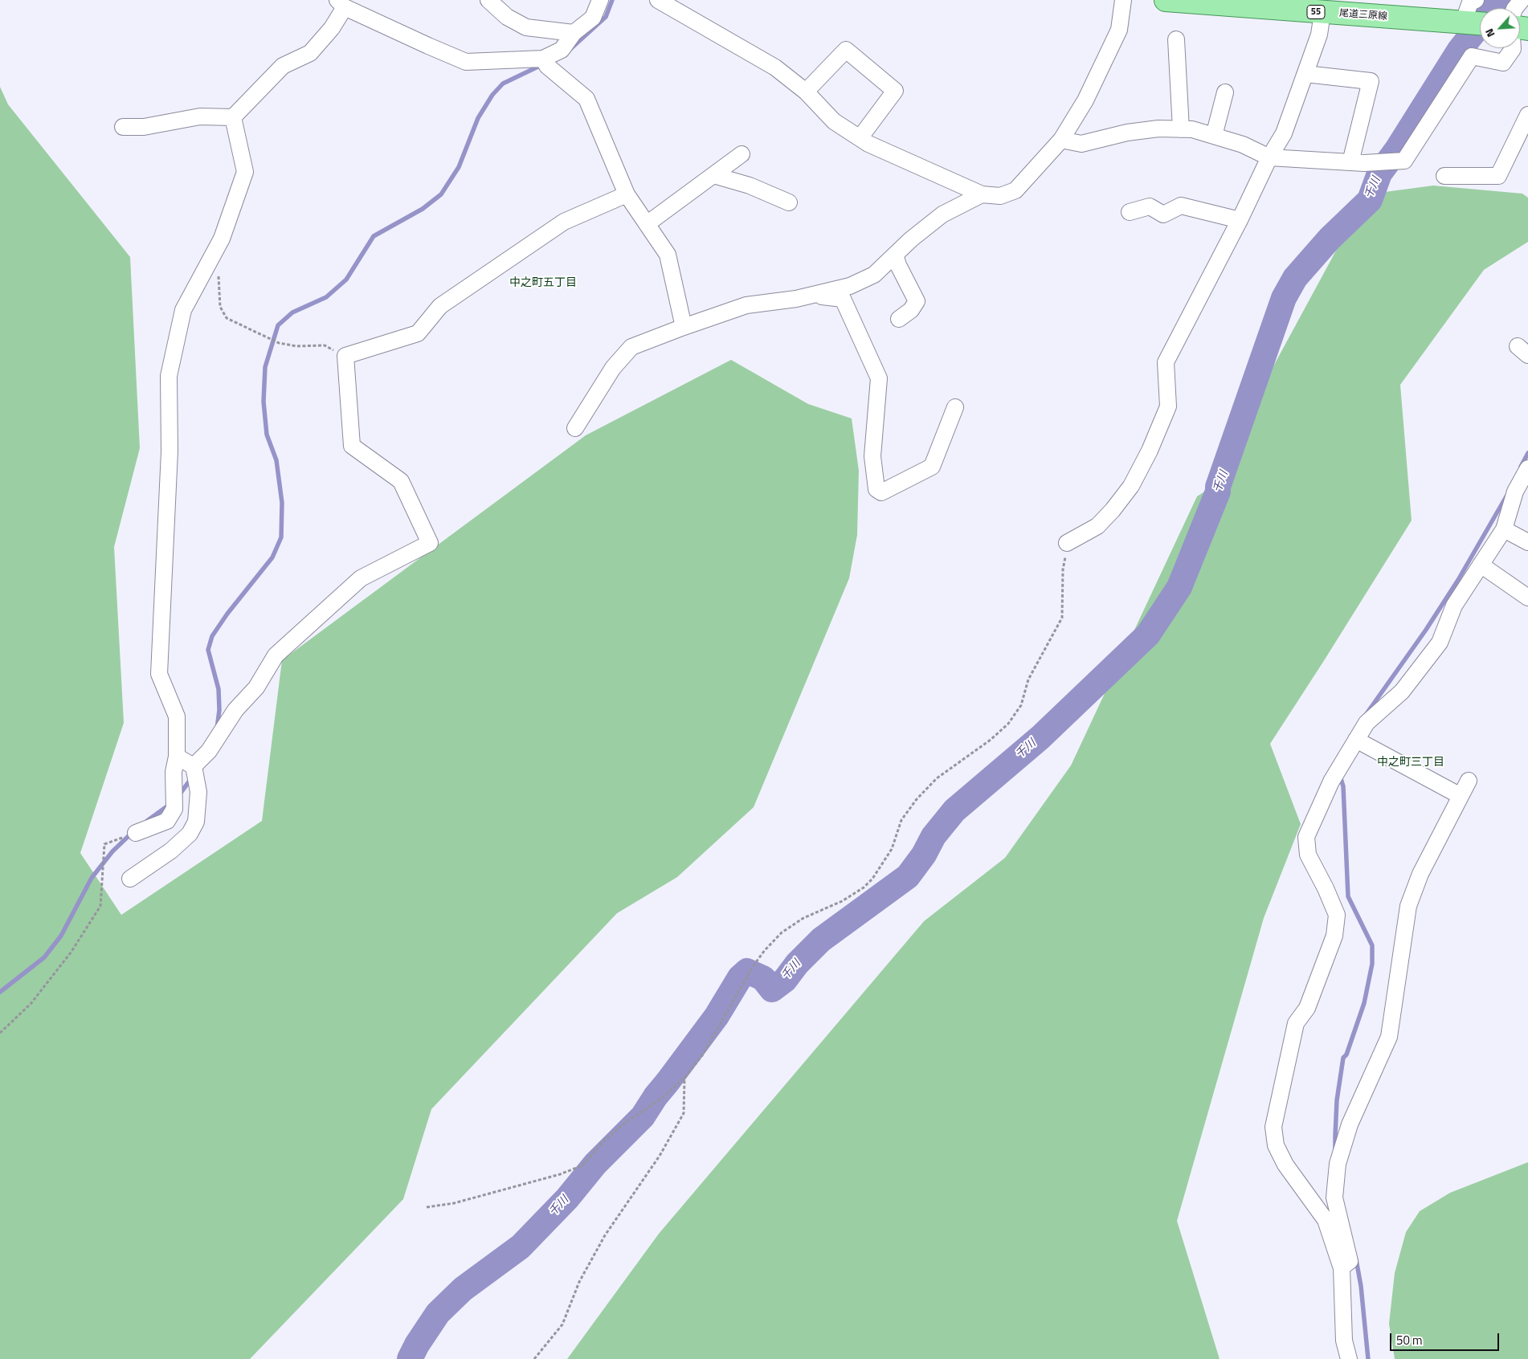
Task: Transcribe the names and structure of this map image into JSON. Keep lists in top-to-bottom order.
{
  "streets": {
    "main road": ["55", "尾道三原線"]
  },
  "districts": ["中之町五丁目", "中之町三丁目"],
  "water": ["千川"],
  "scale_bar": "50 m",
  "north": "bottom left"
}
